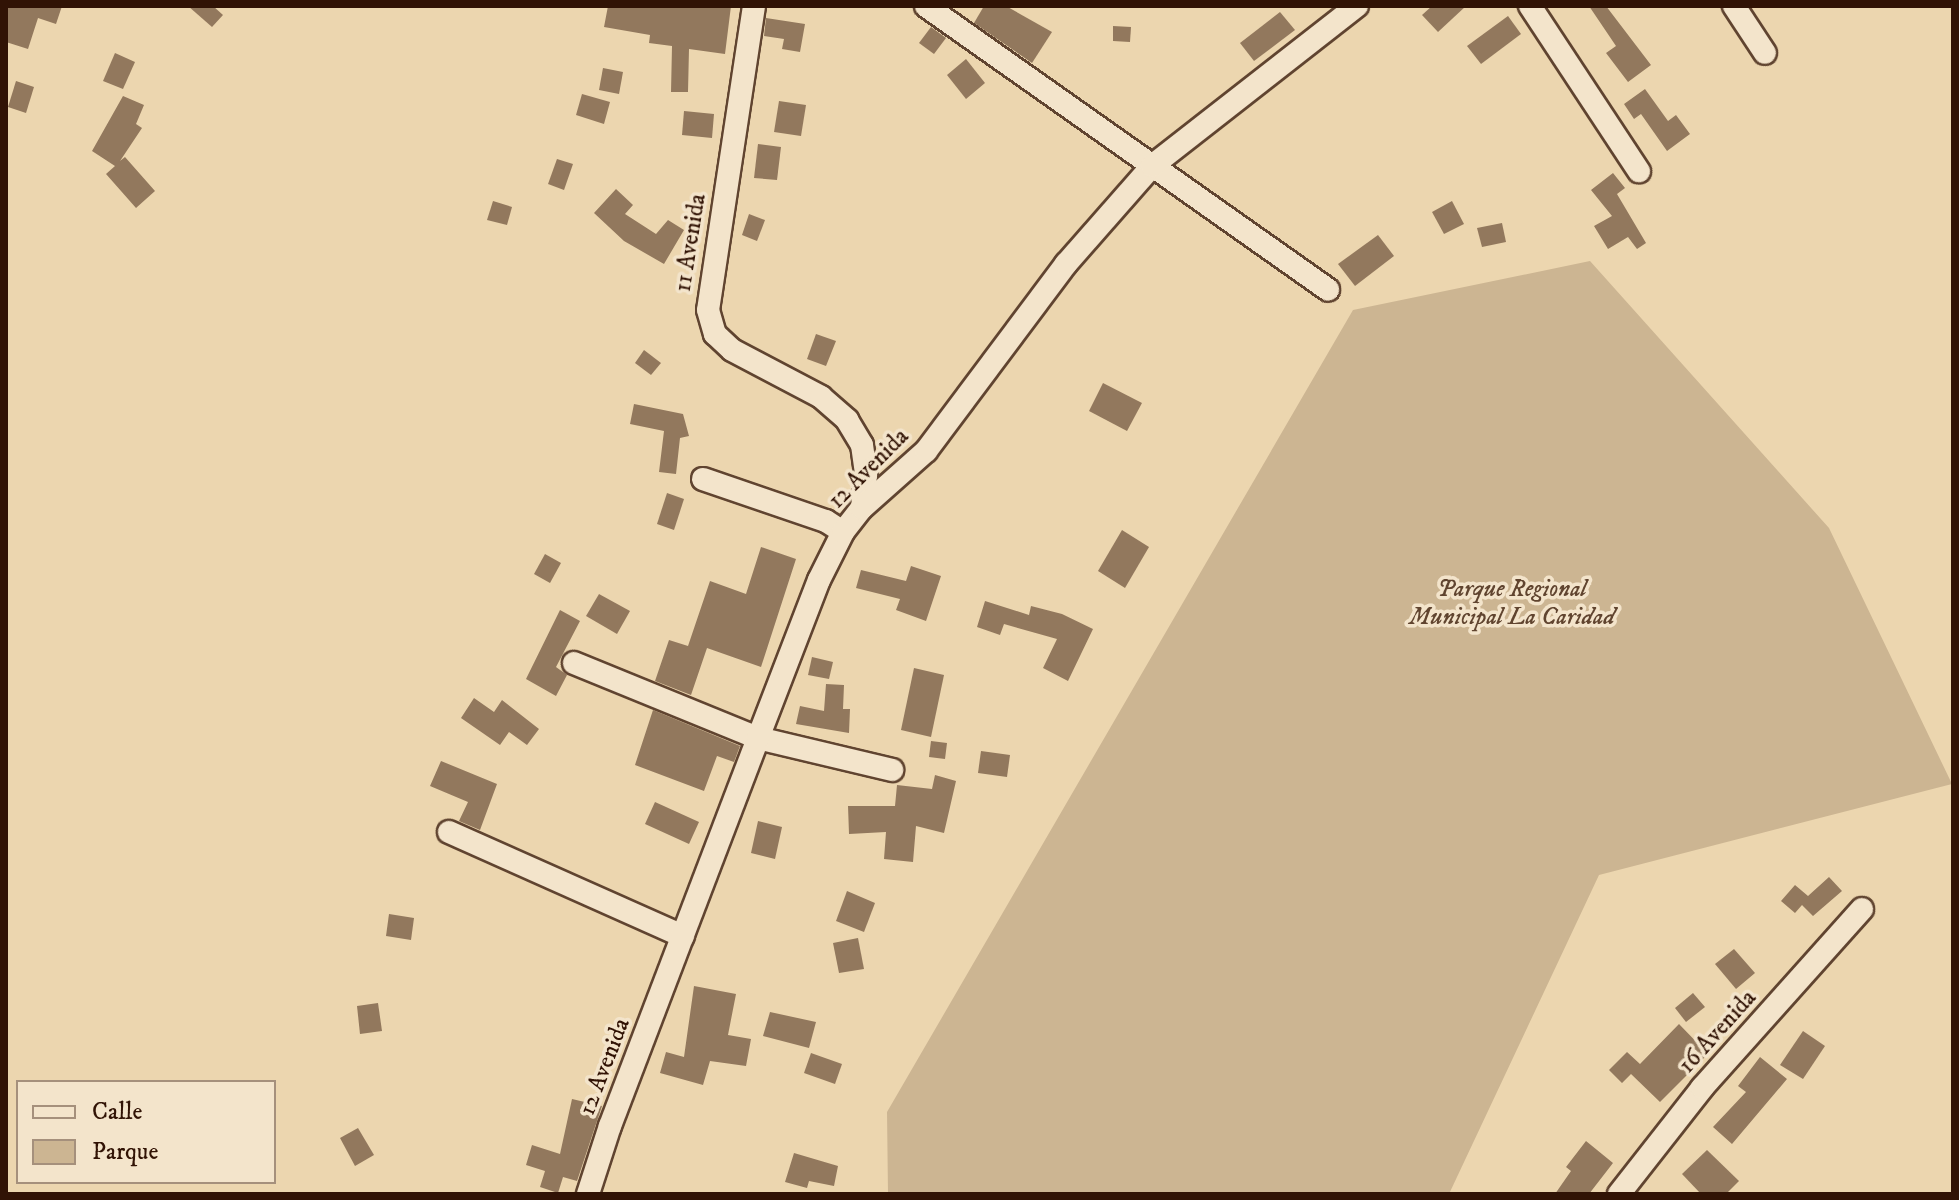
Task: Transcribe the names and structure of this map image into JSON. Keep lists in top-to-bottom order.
{
  "streets": {
    "street": ["11 Avenida", "12 Avenida", "16 Avenida"]
  },
  "crossings": [
    ["11 Avenida", "12 Avenida"]
  ],
  "parks": ["Parque Regional Municipal La Caridad"],
  "legend": ["Calle", "Parque"]
}
